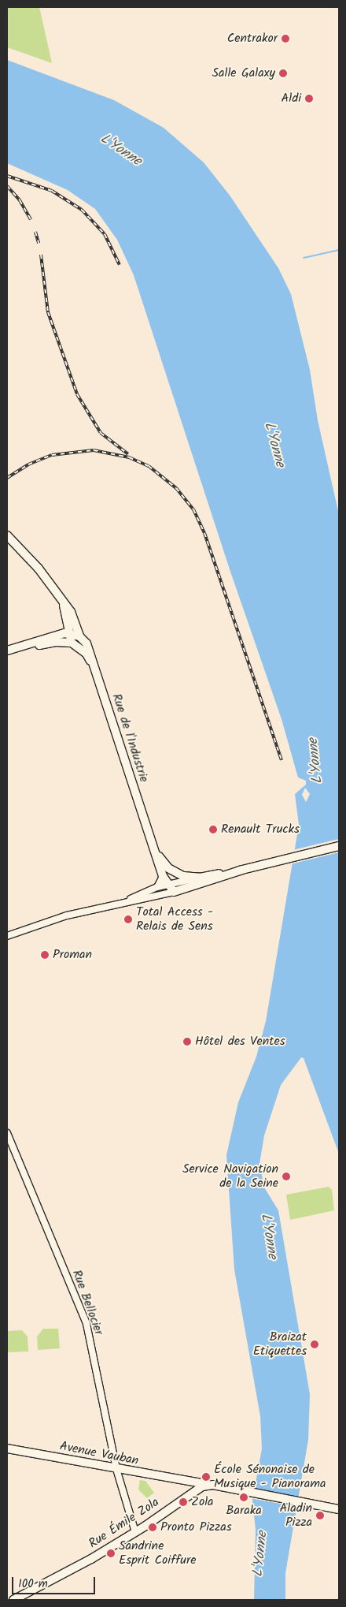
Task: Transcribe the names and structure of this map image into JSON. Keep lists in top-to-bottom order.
{
  "streets": {
    "main road": ["Rue de l'Industrie", "Avenue Vauban", "Rue Émile Zola"],
    "street": ["Rue Bellocier"]
  },
  "crossings": [
    ["Rue Bellocier", "Avenue Vauban"],
    ["Rue Bellocier", "Rue Émile Zola"],
    ["Avenue Vauban", "Rue Émile Zola"]
  ],
  "water": ["L'Yonne"],
  "places": [
    "Centrakor",
    "Salle Galaxy",
    "Aldi",
    "Renault Trucks",
    "Total Access - Relais de Sens",
    "Proman",
    "Hôtel des Ventes",
    "Service Navigation de la Seine",
    "Braizat Etiquettes",
    "École Sénonaise de Musique - Pianorama",
    "Baraka",
    "Zola",
    "Aladin Pizza",
    "Pronto Pizzas",
    "Sandrine Esprit Coiffure"
  ],
  "scale_bar": "100 m"
}
